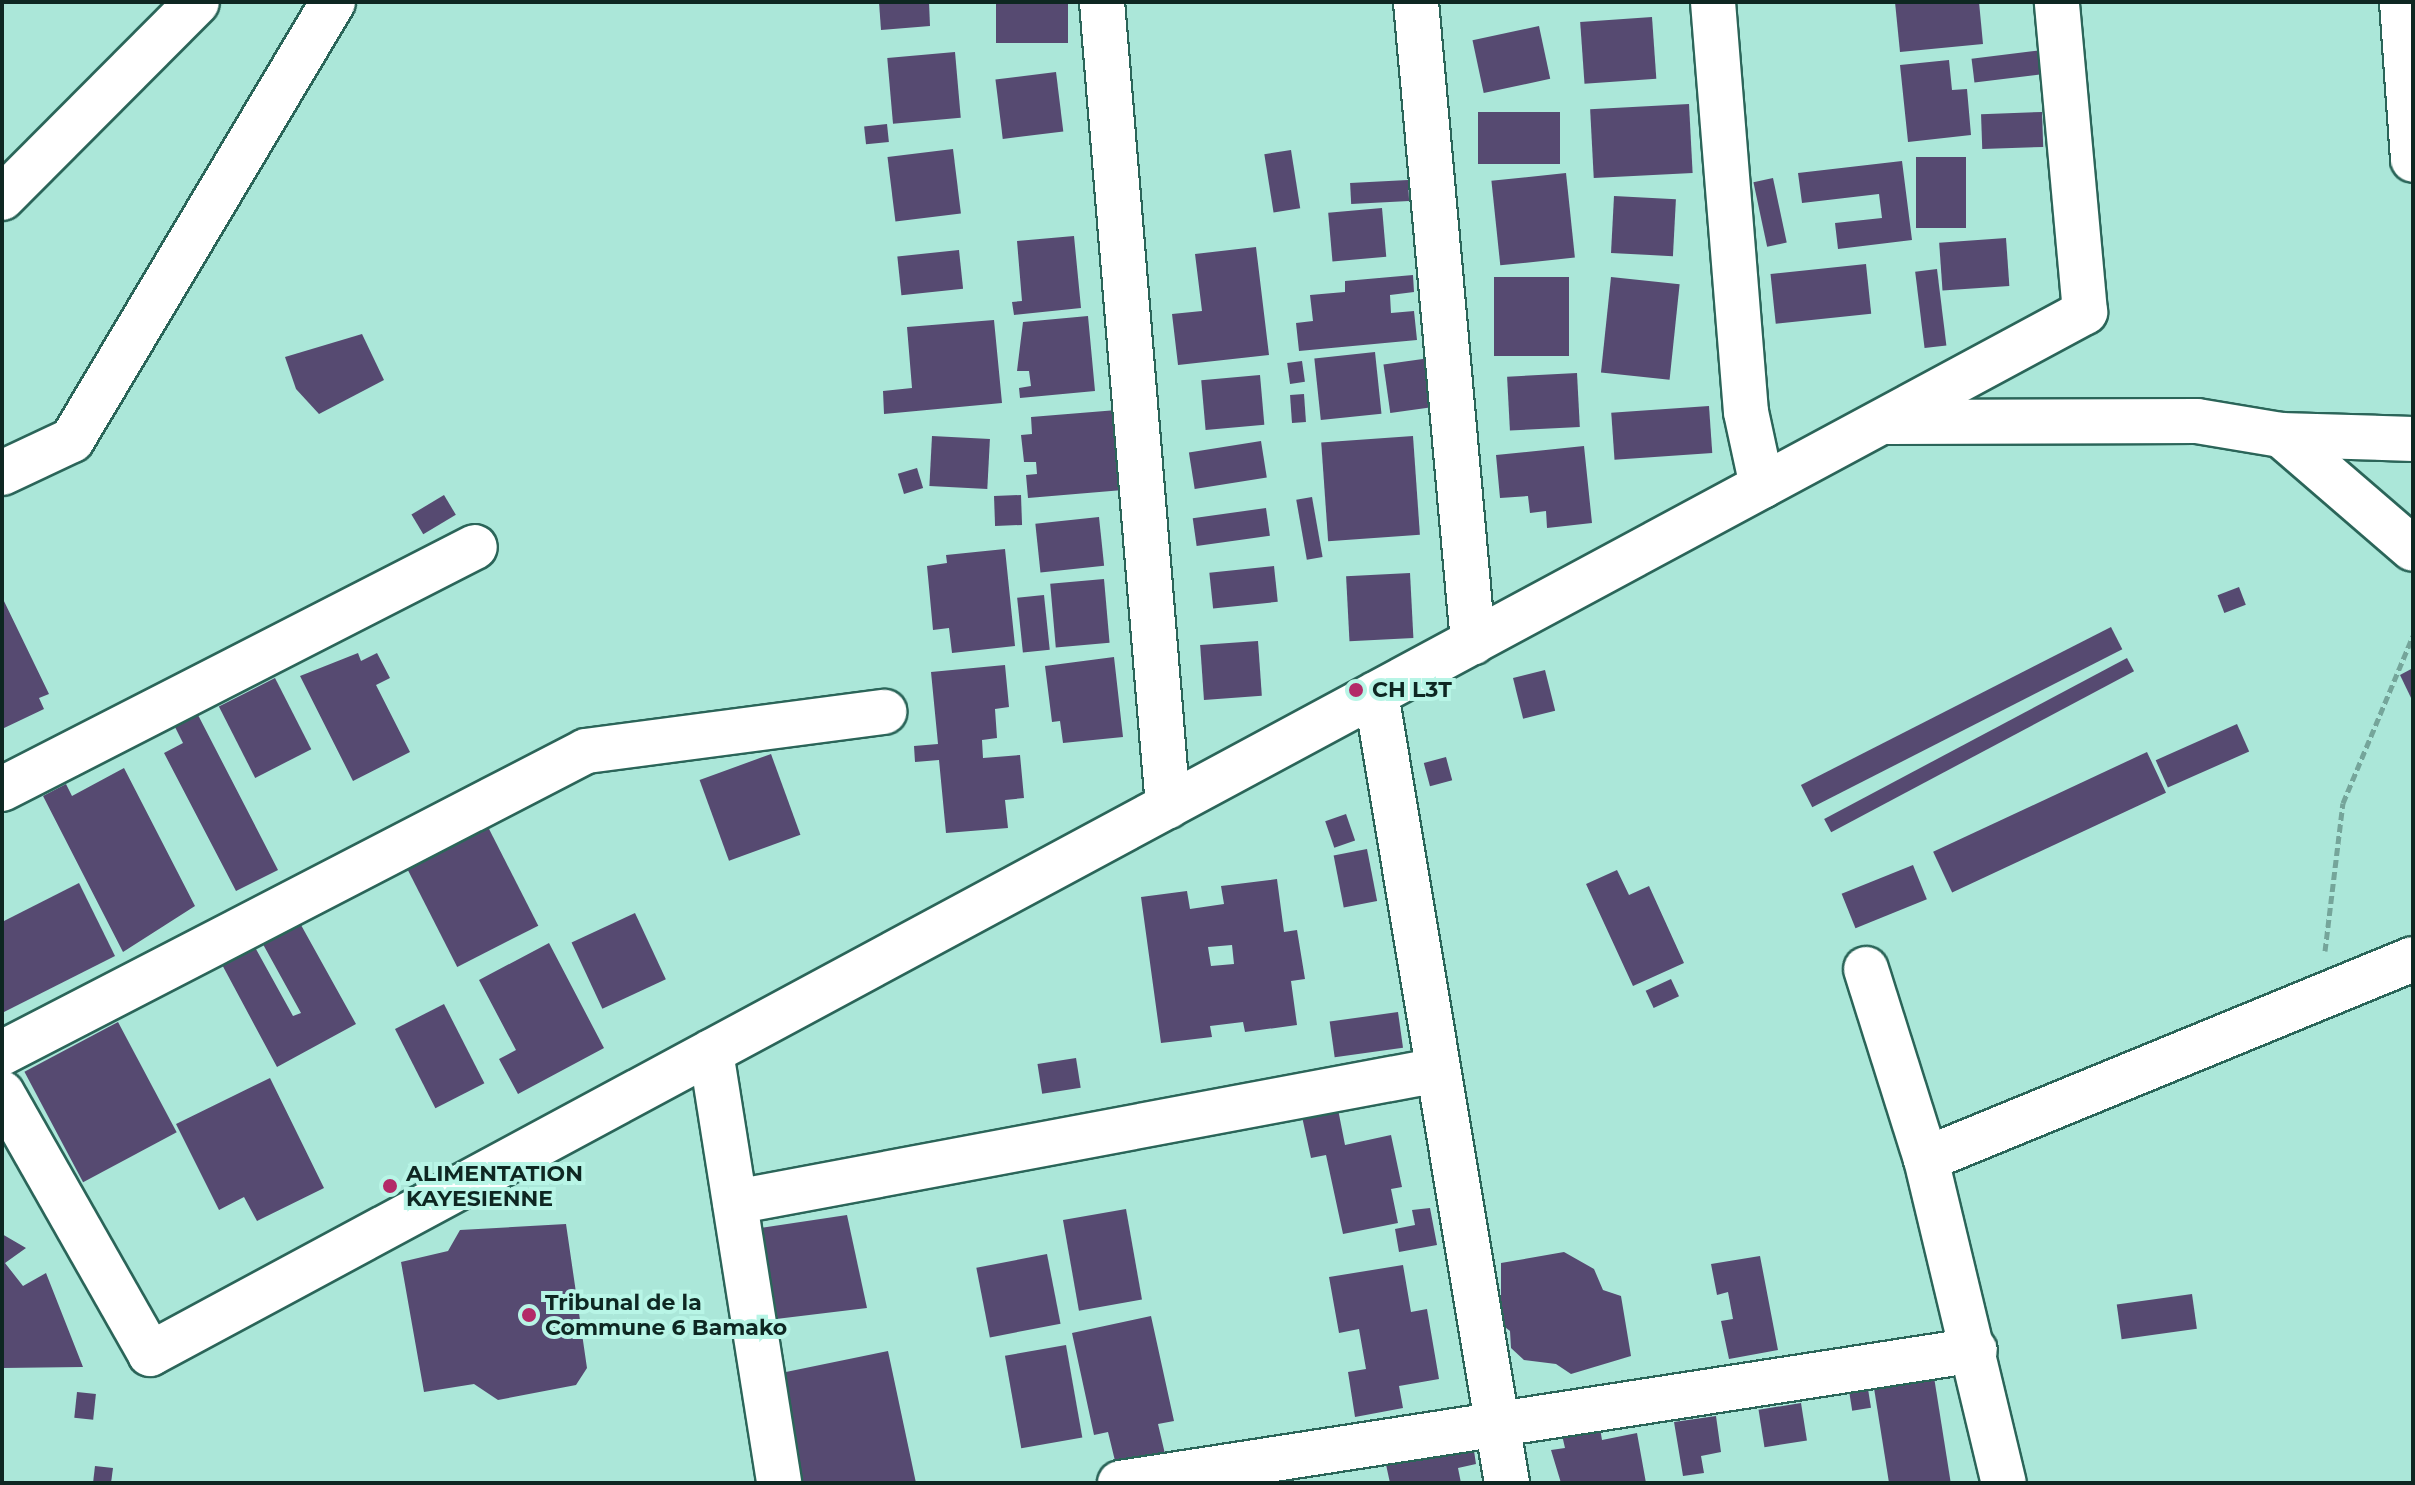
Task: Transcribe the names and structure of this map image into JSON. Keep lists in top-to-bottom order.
{
  "places": ["CH L3T", "ALIMENTATION KAYESIENNE", "Tribunal de la Commune 6 Bamako"]
}
